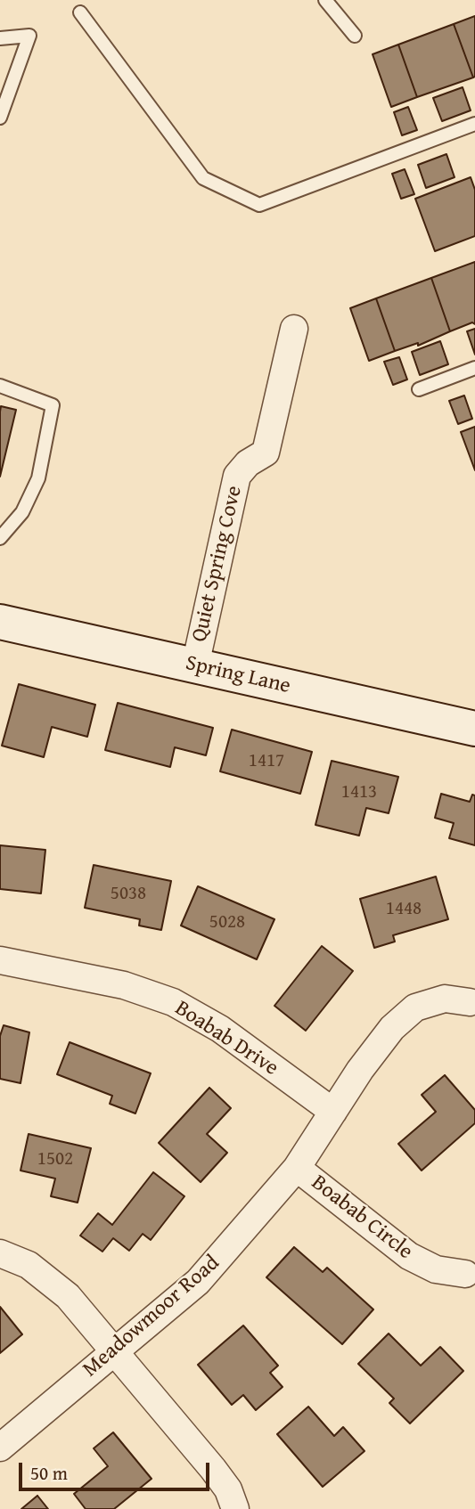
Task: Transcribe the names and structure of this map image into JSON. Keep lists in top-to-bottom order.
{
  "streets": {
    "street": [
      "Quiet Spring Cove",
      "Spring Lane",
      "Boabab Drive",
      "Boabab Circle",
      "Meadowmoor Road"
    ]
  },
  "crossings": [
    ["Quiet Spring Cove", "Spring Lane"],
    ["Boabab Drive", "Meadowmoor Road"],
    ["Boabab Circle", "Meadowmoor Road"]
  ],
  "house_numbers": [
    "1417",
    "1413",
    "5038",
    "1448",
    "5028",
    "1502"
  ],
  "scale_bar": "50 m"
}
